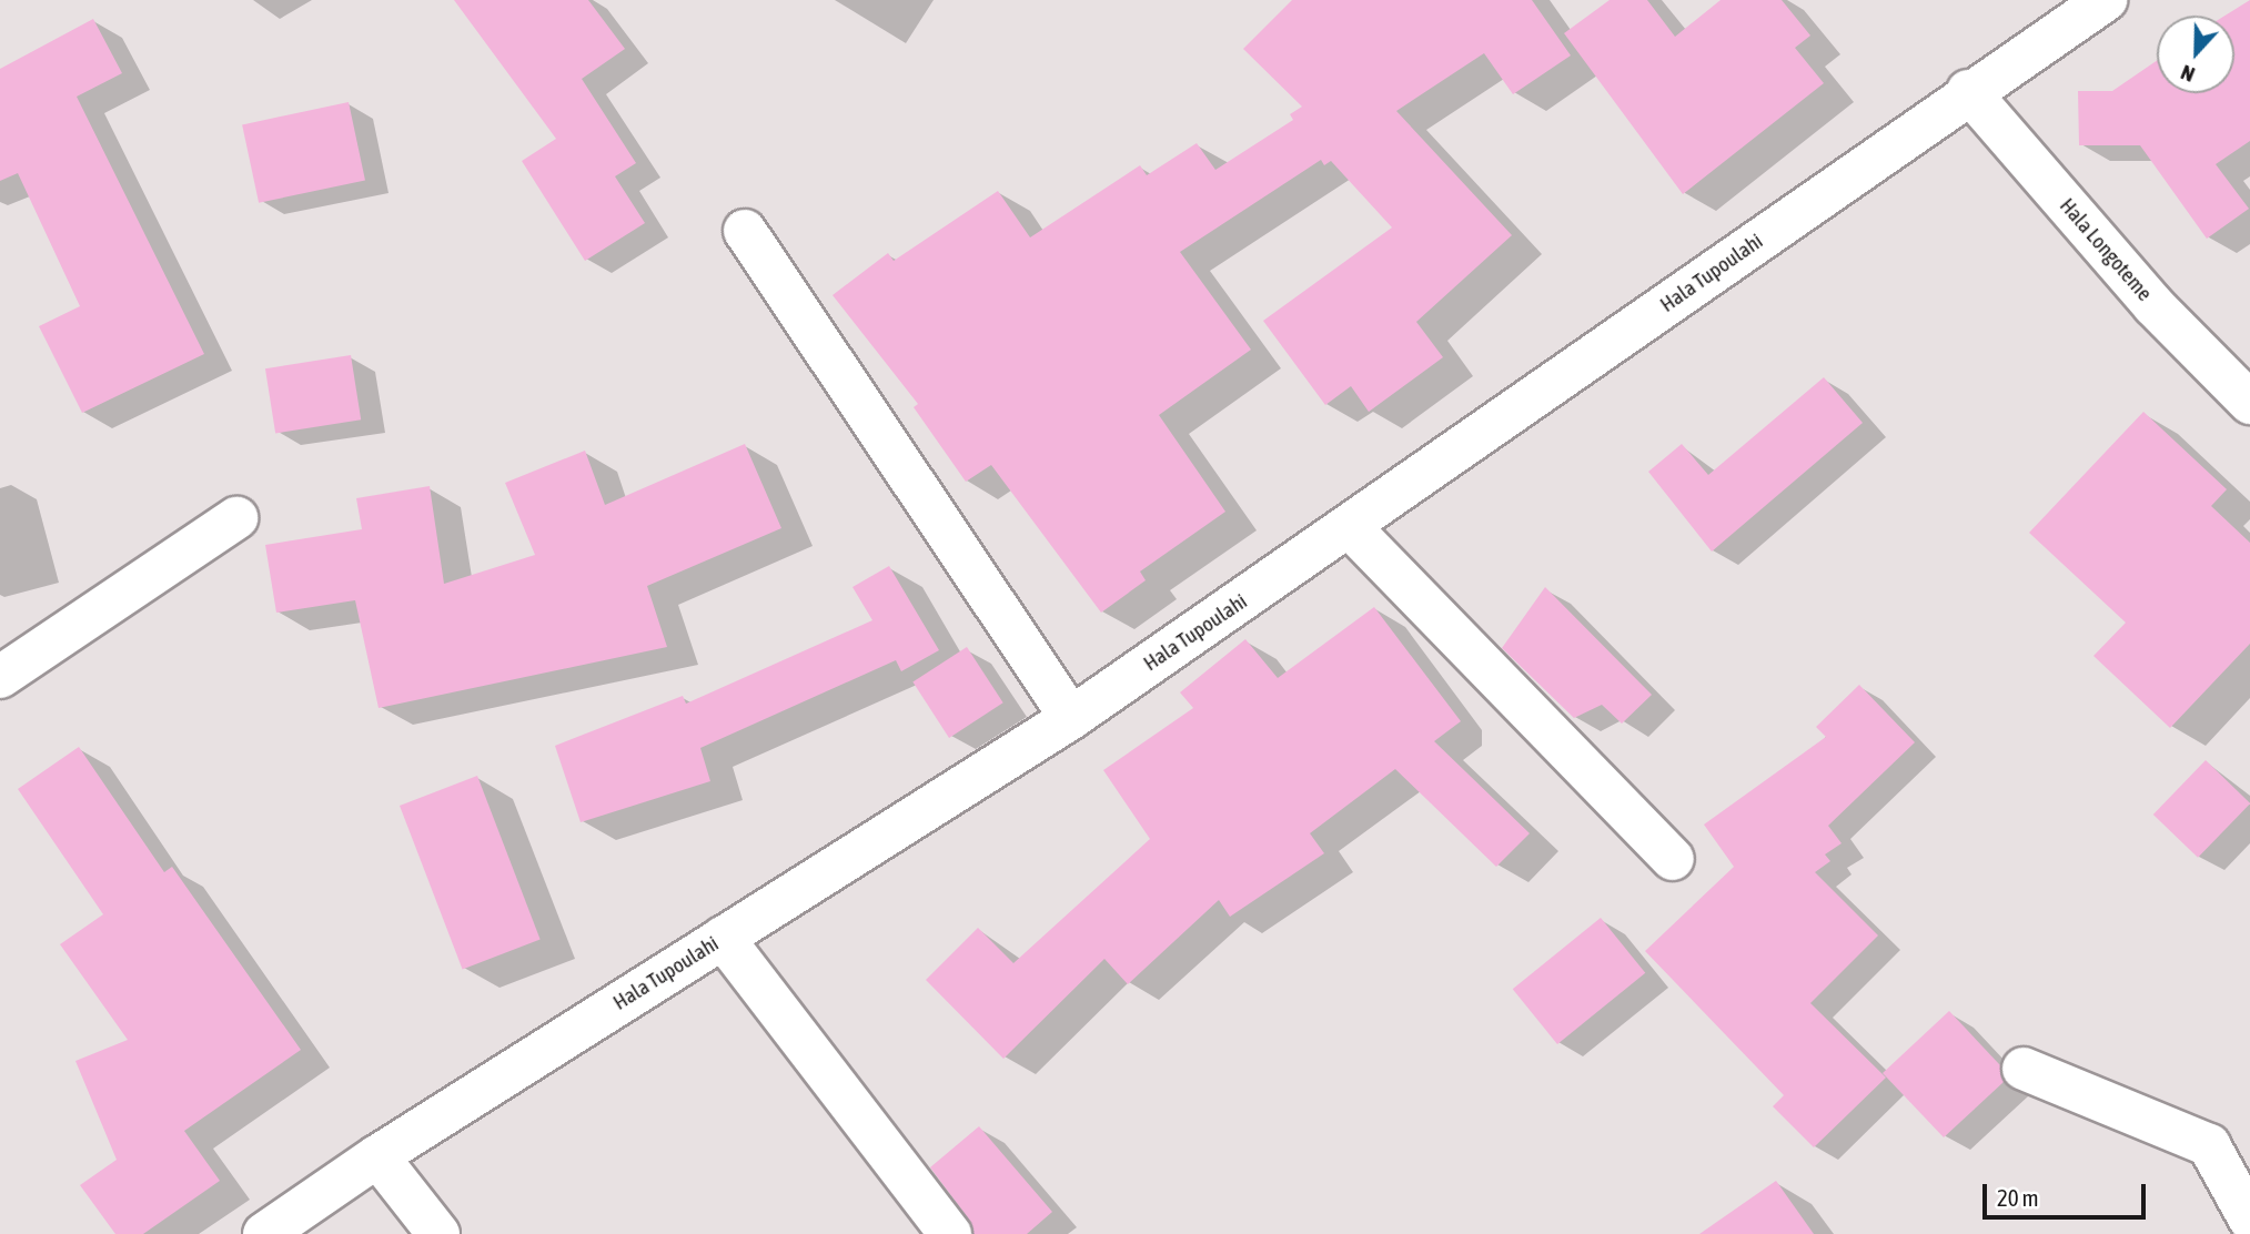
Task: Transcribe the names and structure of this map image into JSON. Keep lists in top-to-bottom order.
{
  "streets": {
    "street": ["Hala Longoteme", "Hala Tupoulahi"]
  },
  "crossings": [
    ["Hala Longoteme", "Hala Tupoulahi"]
  ],
  "scale_bar": "20 m",
  "north": "bottom"
}
